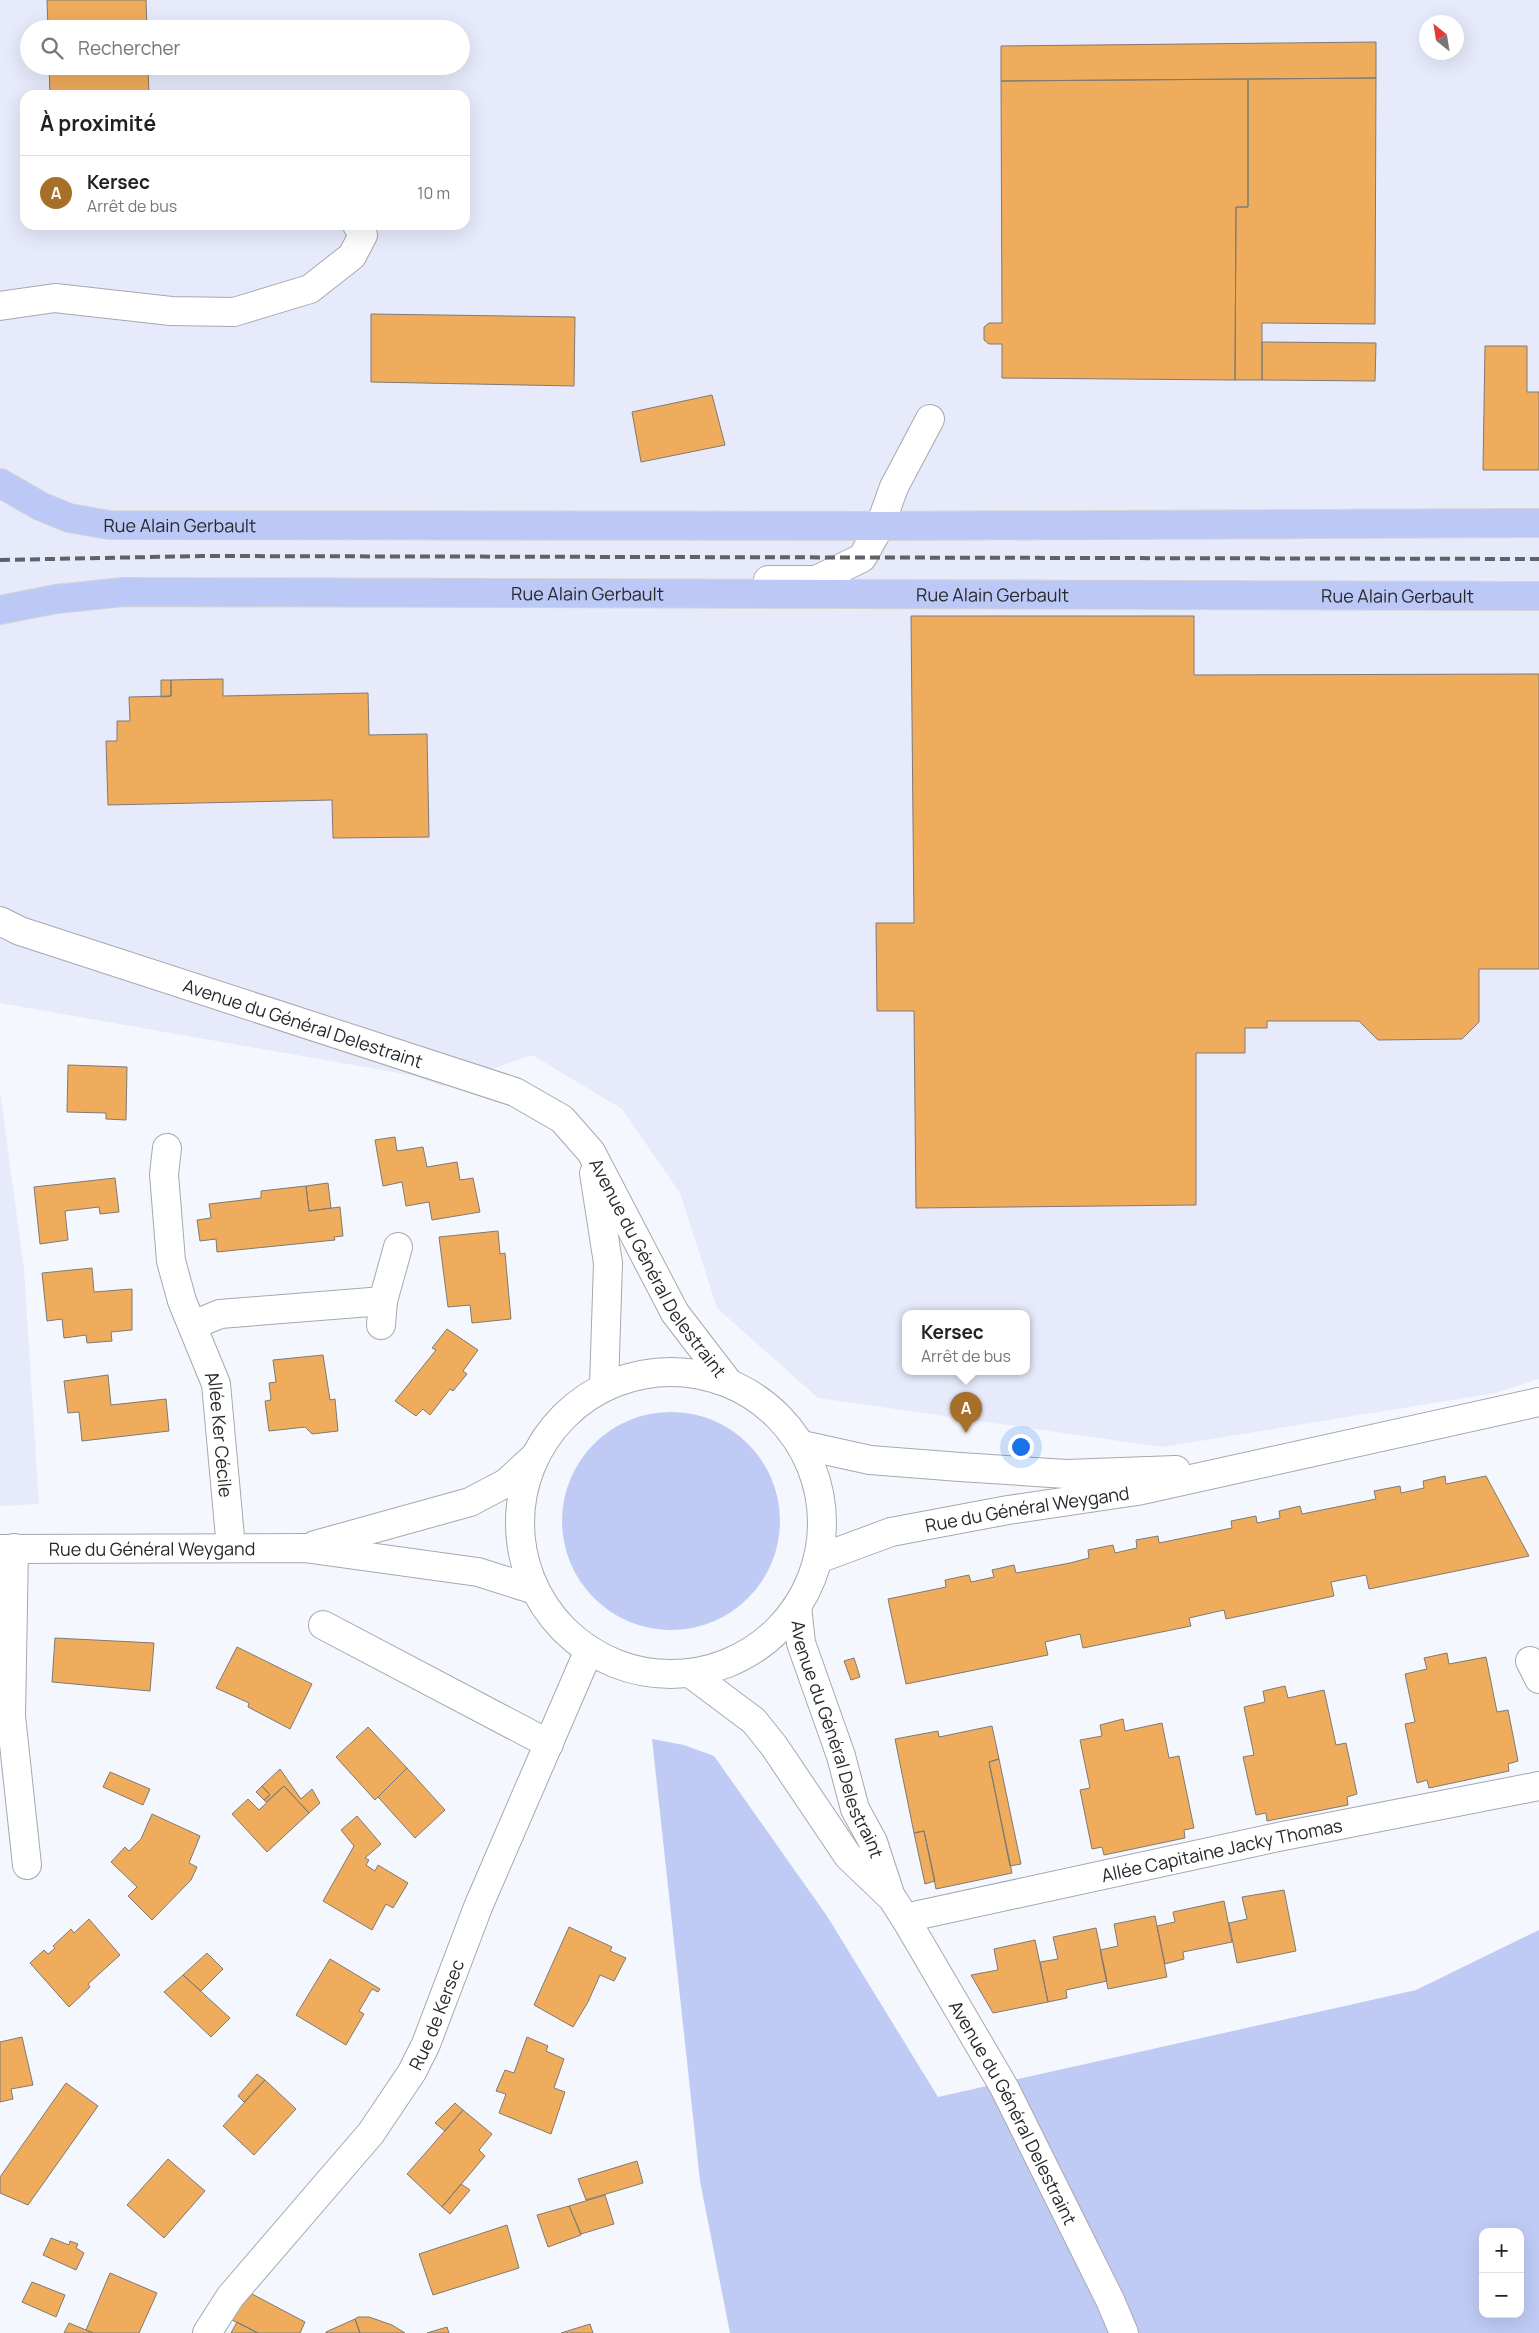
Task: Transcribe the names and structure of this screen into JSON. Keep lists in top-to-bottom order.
{
  "streets": {
    "main road": ["Rue Alain Gerbault"],
    "street": [
      "Avenue du Général Delestraint",
      "Allée Ker Cécile",
      "Rue du Général Weygand",
      "Allée Capitaine Jacky Thomas",
      "Rue de Kersec"
    ]
  },
  "crossings": [
    ["Avenue du Général Delestraint", "Allée Capitaine Jacky Thomas"],
    ["Allée Ker Cécile", "Rue du Général Weygand"]
  ],
  "north": "top left",
  "page": {
    "search": "Rechercher",
    "heading": "À proximité",
    "list": [
      {
        "mark": "A",
        "name": "Kersec",
        "note": "Arrêt de bus",
        "value": "10 m"
      }
    ],
    "popup": ["Kersec", "Arrêt de bus"],
    "pins": "A",
    "map_buttons": ["+", "−"]
  }
}
